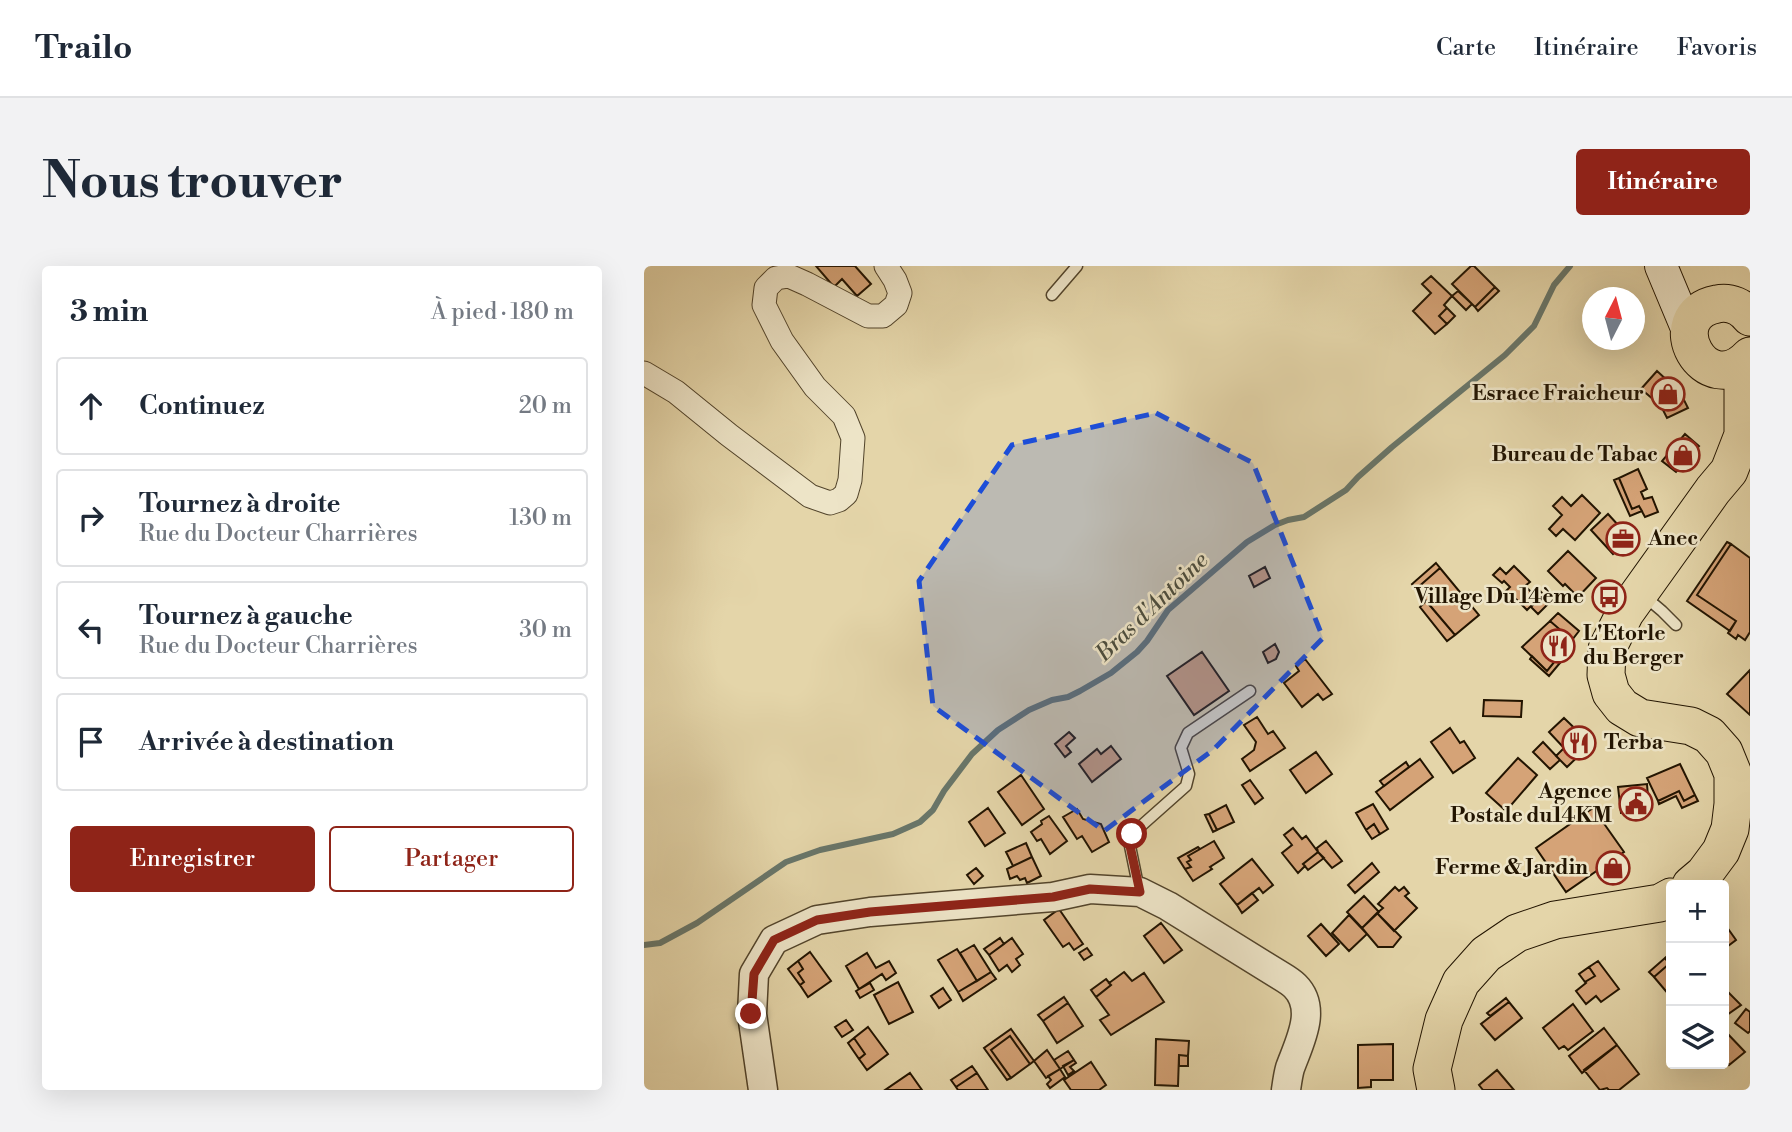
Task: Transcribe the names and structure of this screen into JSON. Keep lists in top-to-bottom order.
{
  "water": ["Bras d'Antoine"],
  "places": {
    "shop": ["Esrace Fraicheur", "Bureau de Tabac", "Ferme & Jardin"],
    "office": ["Anec"],
    "bus stop": ["Village Du 14ème"],
    "restaurant": ["L'Etorle du Berger", "Terba"],
    "public building": ["Agence Postale du14KM"]
  },
  "north": "top",
  "page": {
    "header": "Trailo",
    "nav": ["Carte", "Itinéraire", "Favoris"],
    "buttons": [
      "Itinéraire",
      ["Enregistrer", "Partager"]
    ],
    "title": "Nous trouver",
    "heading": ["3 min", "À pied · 180 m"],
    "list": [
      ["Continuez", "20 m"],
      ["Tournez à droite", "Rue du Docteur Charrières", "130 m"],
      ["Tournez à gauche", "Rue du Docteur Charrières", "30 m"],
      "Arrivée à destination"
    ],
    "map_buttons": ["+", "−"]
  }
}
